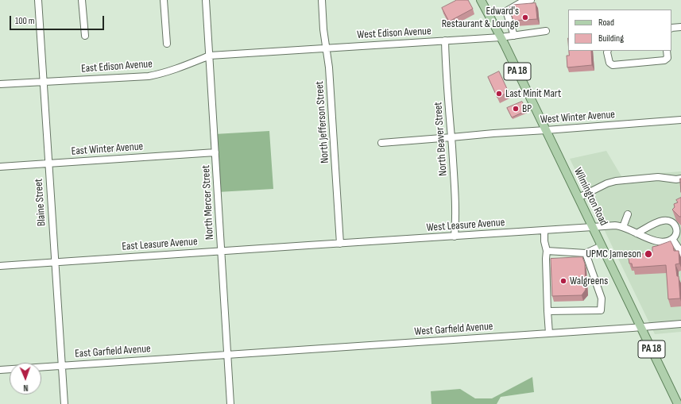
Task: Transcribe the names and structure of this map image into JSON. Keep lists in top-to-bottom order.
{
  "streets": {
    "main road": ["PA 18", "Wilmington Road"],
    "street": [
      "West Edison Avenue",
      "East Edison Avenue",
      "West Winter Avenue",
      "North Jefferson Street",
      "North Beaver Street",
      "East Winter Avenue",
      "Blaine Street",
      "North Mercer Street",
      "West Leasure Avenue",
      "East Leasure Avenue",
      "West Garfield Avenue",
      "East Garfield Avenue"
    ]
  },
  "crossings": [
    ["West Edison Avenue", "East Edison Avenue"],
    ["West Edison Avenue", "North Jefferson Street"],
    ["West Edison Avenue", "North Beaver Street"],
    ["West Edison Avenue", "Wilmington Road"],
    ["East Edison Avenue", "North Jefferson Street"],
    ["East Edison Avenue", "Blaine Street"],
    ["East Edison Avenue", "North Mercer Street"],
    ["West Winter Avenue", "North Beaver Street"],
    ["West Winter Avenue", "Wilmington Road"],
    ["North Jefferson Street", "West Leasure Avenue"],
    ["North Jefferson Street", "East Leasure Avenue"],
    ["North Beaver Street", "West Leasure Avenue"],
    ["East Winter Avenue", "Blaine Street"],
    ["East Winter Avenue", "North Mercer Street"],
    ["Wilmington Road", "West Leasure Avenue"],
    ["Wilmington Road", "West Garfield Avenue"],
    ["Blaine Street", "East Leasure Avenue"],
    ["Blaine Street", "East Garfield Avenue"],
    ["North Mercer Street", "East Leasure Avenue"],
    ["North Mercer Street", "West Garfield Avenue"],
    ["North Mercer Street", "East Garfield Avenue"],
    ["West Leasure Avenue", "East Leasure Avenue"],
    ["West Garfield Avenue", "East Garfield Avenue"]
  ],
  "places": [
    "Edward's Restaurant & Lounge",
    "Last Minit Mart",
    "BP",
    "UPMC Jameson",
    "Walgreens"
  ],
  "legend": ["Road", "Building"],
  "scale_bar": "100 m",
  "north": "bottom"
}
